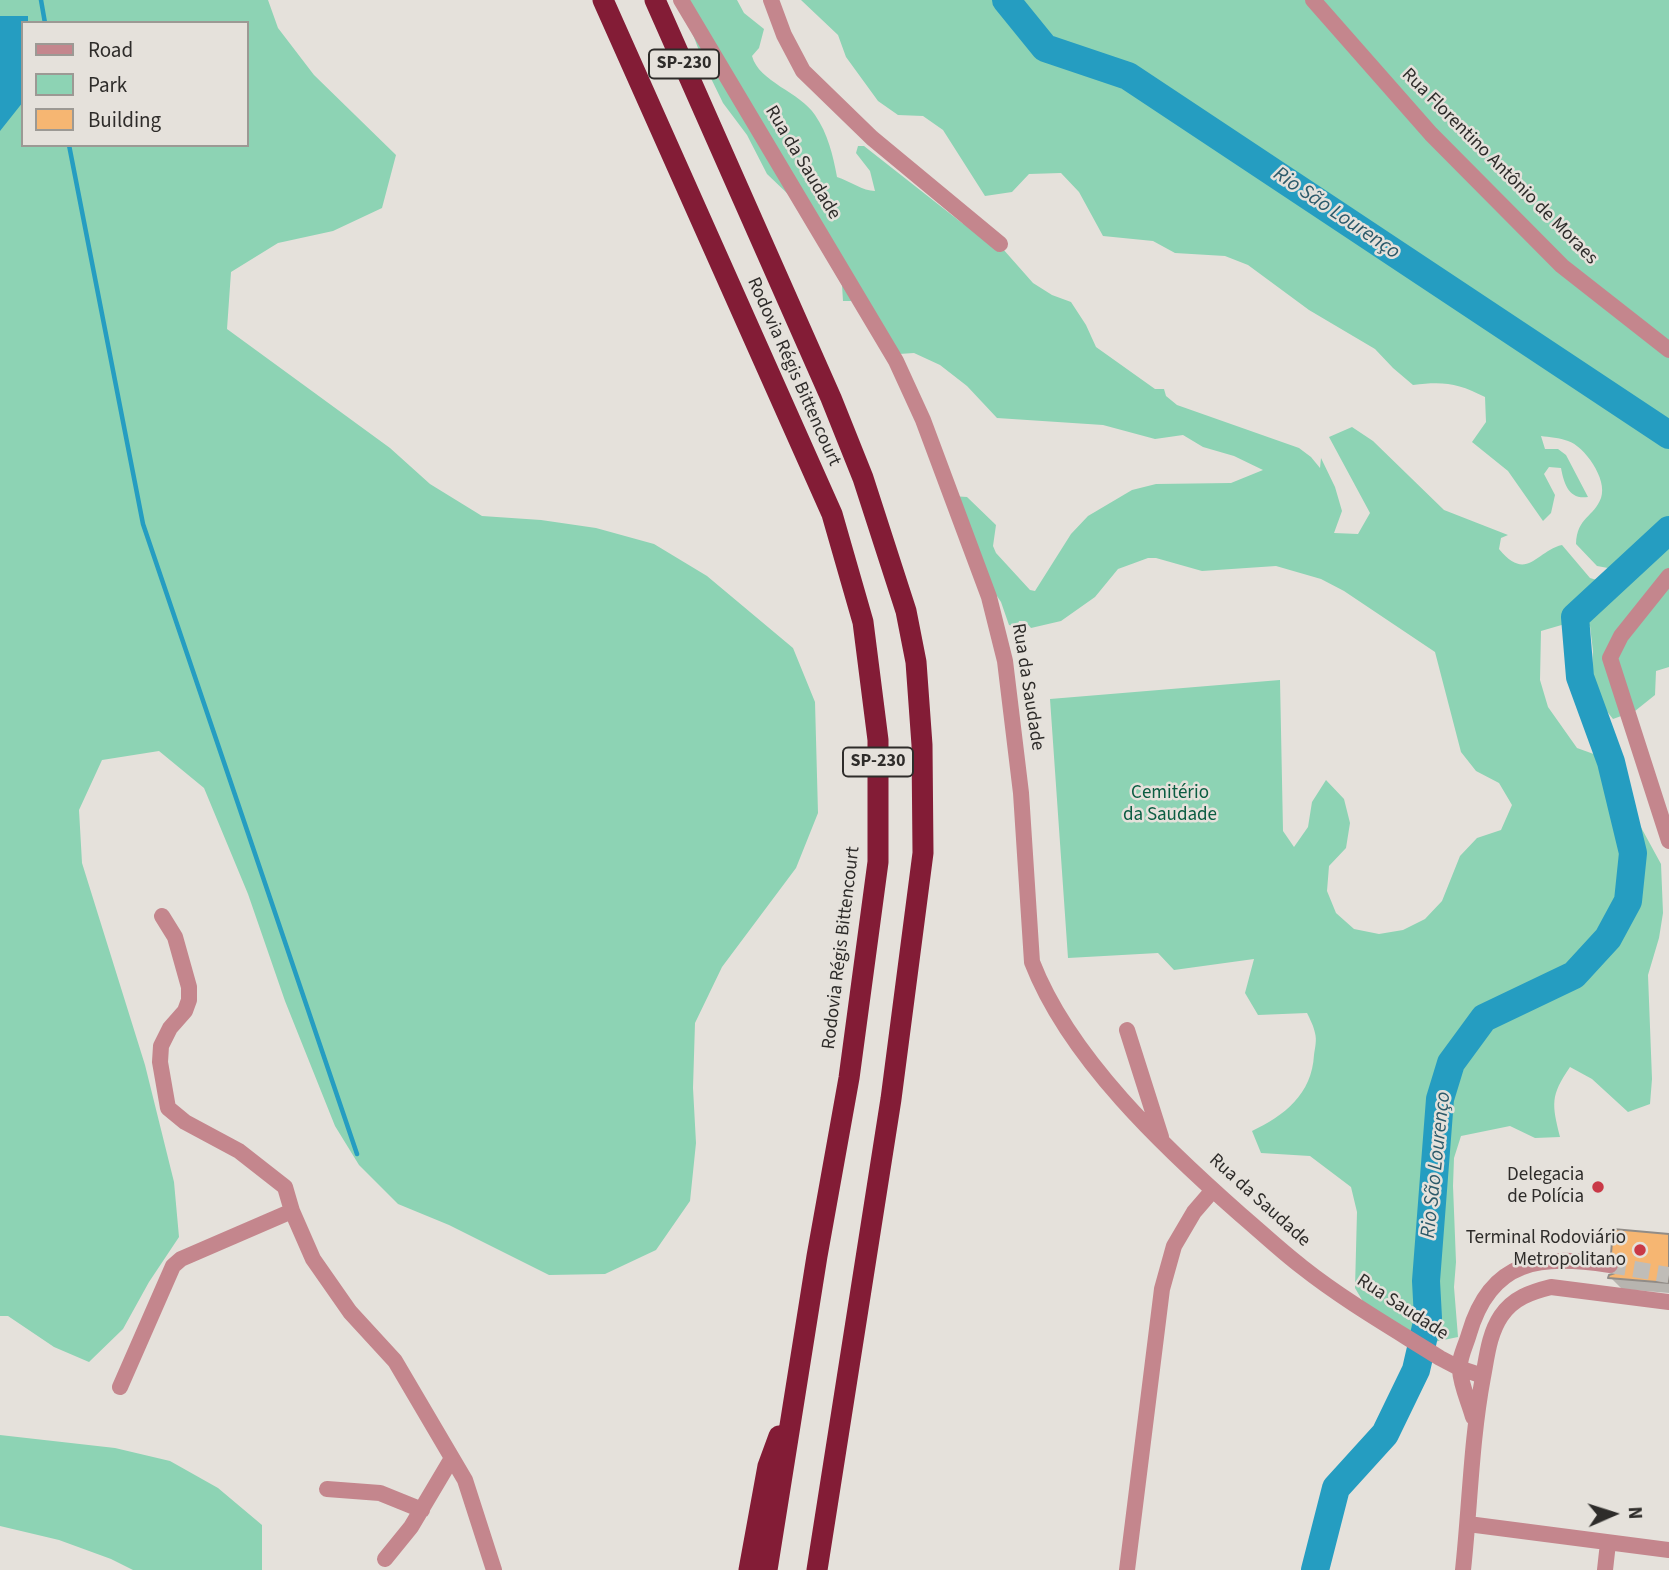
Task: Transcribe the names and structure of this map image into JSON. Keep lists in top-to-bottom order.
{
  "streets": {
    "highway": ["SP-230", "Rodovia Régis Bittencourt"],
    "street": ["Rua da Saudade", "Rua Florentino Antônio de Moraes", "Rua Saudade"]
  },
  "crossings": [
    ["Rua da Saudade", "Rua Saudade"]
  ],
  "water": ["Rio São Lourenço"],
  "parks": ["Cemitério da Saudade"],
  "places": ["Delegacia de Polícia", "Terminal Rodoviário Metropolitano"],
  "legend": ["Road", "Park", "Building"],
  "north": "right"
}
